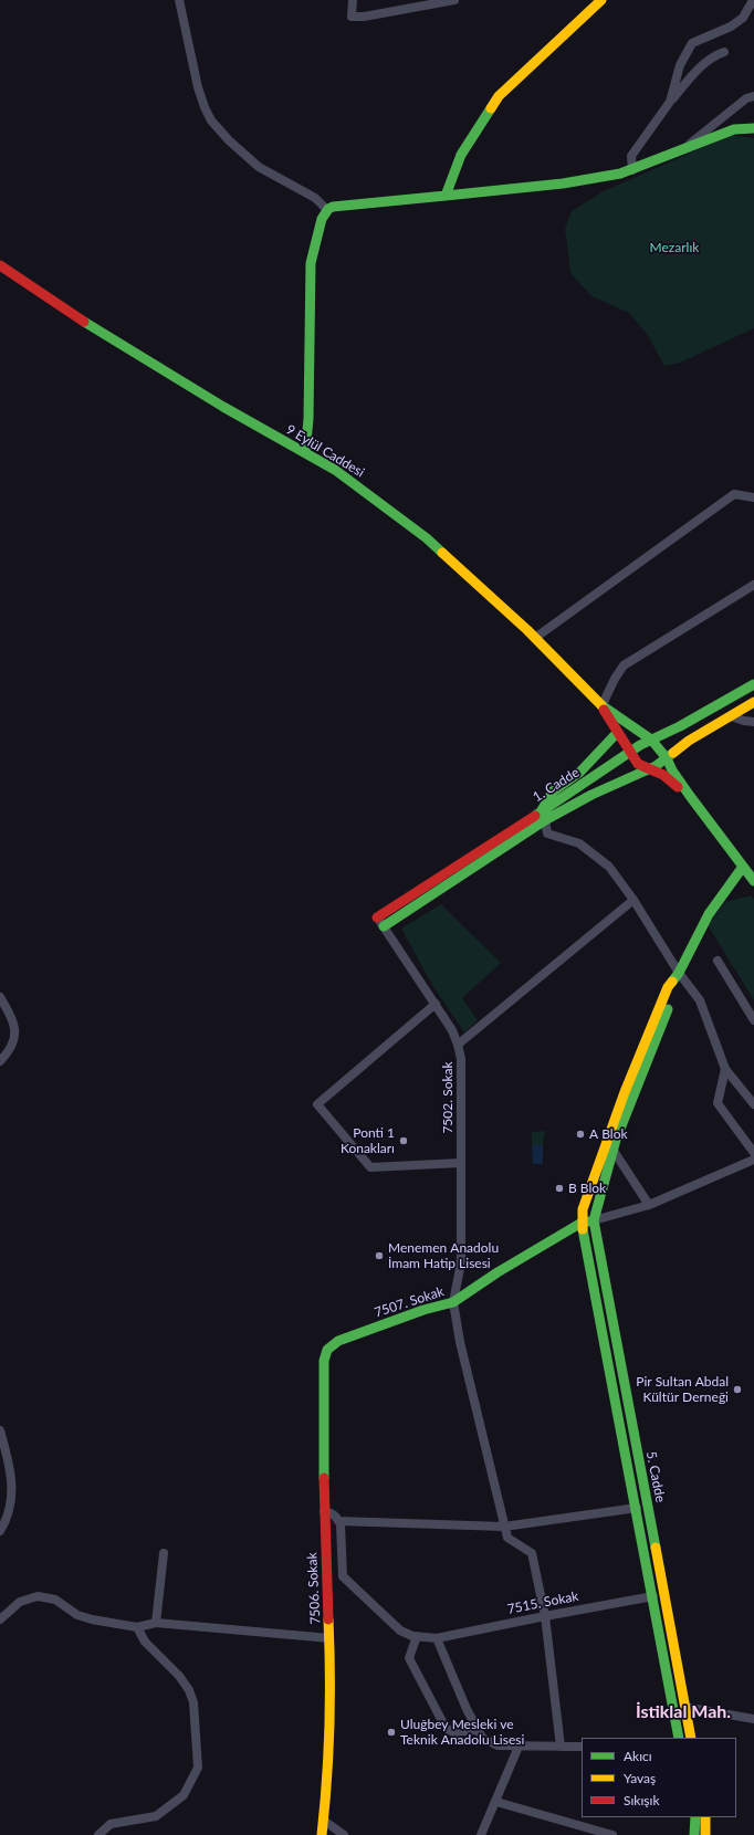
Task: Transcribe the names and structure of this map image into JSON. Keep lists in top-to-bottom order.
{
  "streets": {
    "street": [
      "9 Eylül Caddesi",
      "1. Cadde",
      "7502. Sokak",
      "7507. Sokak",
      "5. Cadde",
      "7506. Sokak",
      "7515. Sokak"
    ]
  },
  "crossings": [
    ["9 Eylül Caddesi", "1. Cadde"],
    ["1. Cadde", "7502. Sokak"],
    ["7502. Sokak", "7507. Sokak"],
    ["7507. Sokak", "7506. Sokak"]
  ],
  "districts": ["İstiklal Mah."],
  "parks": ["Mezarlık"],
  "places": [
    "A Blok",
    "Ponti 1 Konakları",
    "B Blok",
    "Menemen Anadolu İmam Hatip Lisesi",
    "Pir Sultan Abdal Kültür Derneği",
    "Uluğbey Mesleki ve Teknik Anadolu Lisesi"
  ],
  "legend": ["Akıcı", "Yavaş", "Sıkışık"]
}
